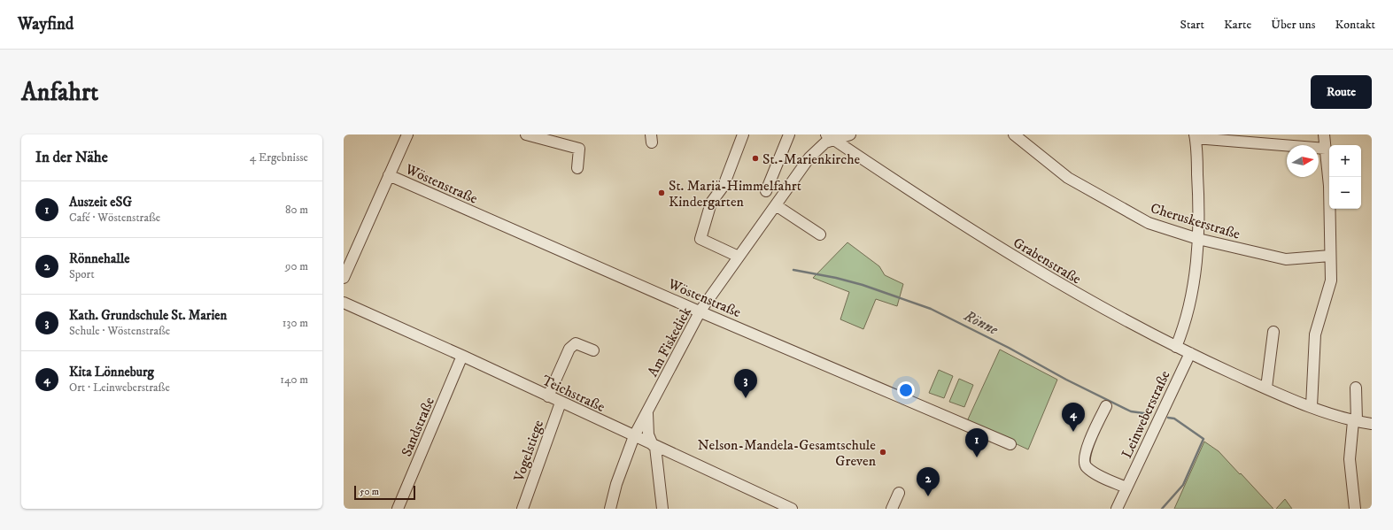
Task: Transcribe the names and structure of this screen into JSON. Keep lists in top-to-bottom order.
{
  "streets": {
    "street": [
      "Wöstenstraße",
      "Cheruskerstraße",
      "Grabenstraße",
      "Am Fiskediek",
      "Teichstraße",
      "Leinweberstraße",
      "Sandstraße",
      "Vogelstiege"
    ]
  },
  "crossings": [
    ["Wöstenstraße", "Am Fiskediek"],
    ["Grabenstraße", "Am Fiskediek"],
    ["Grabenstraße", "Leinweberstraße"],
    ["Am Fiskediek", "Teichstraße"],
    ["Teichstraße", "Sandstraße"],
    ["Teichstraße", "Vogelstiege"]
  ],
  "water": ["Rönne"],
  "places": ["St.-Marienkirche", "St. Mariä-Himmelfahrt Kindergarten", "Nelson-Mandela-Gesamtschule Greven"],
  "scale_bar": "50 m",
  "north": "right",
  "page": {
    "header": "Wayfind",
    "nav": [
      "Start",
      "Karte",
      "Über uns",
      "Kontakt"
    ],
    "buttons": "Route",
    "title": "Anfahrt",
    "heading": ["In der Nähe", "4 Ergebnisse"],
    "map_buttons": ["+", "−"],
    "list": [
      {
        "mark": "1",
        "name": "Auszeit eSG",
        "note": "Café · Wöstenstraße",
        "value": "80 m"
      },
      {
        "mark": "2",
        "name": "Rönnehalle",
        "note": "Sport",
        "value": "90 m"
      },
      {
        "mark": "3",
        "name": "Kath. Grundschule St. Marien",
        "note": "Schule · Wöstenstraße",
        "value": "130 m"
      },
      {
        "mark": "4",
        "name": "Kita Lönneburg",
        "note": "Ort · Leinweberstraße",
        "value": "140 m"
      }
    ],
    "pins": [
      "3",
      "4",
      "1",
      "2"
    ],
    "scale": "50 m"
  }
}
